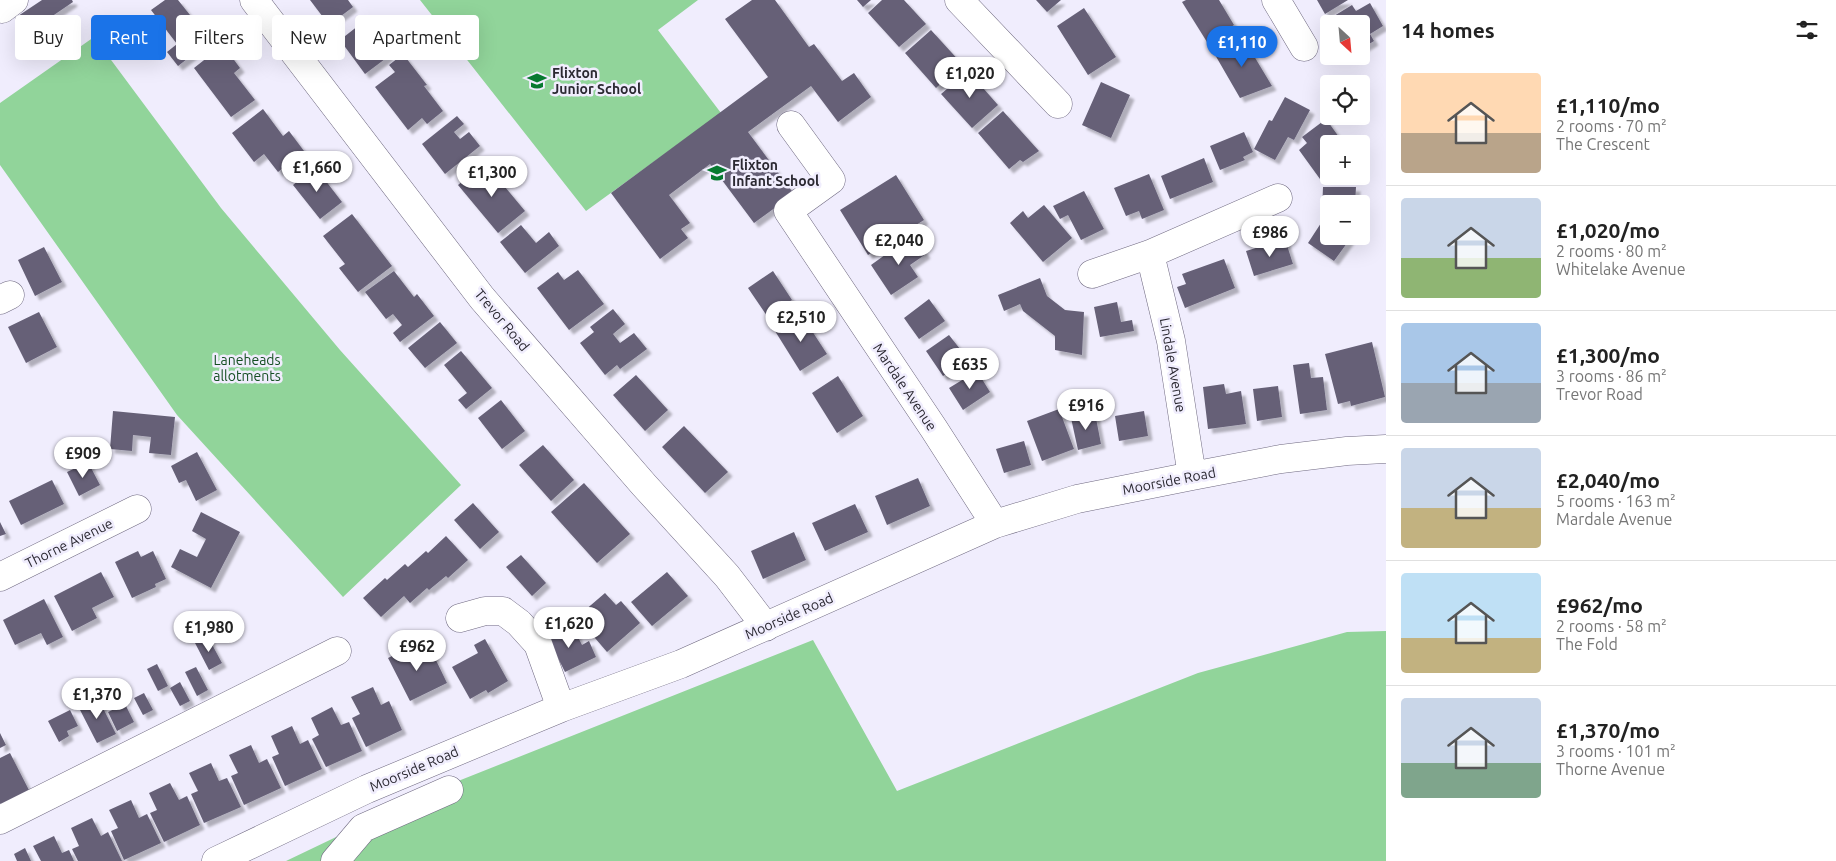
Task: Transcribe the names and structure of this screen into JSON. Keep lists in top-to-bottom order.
{
  "streets": {
    "street": [
      "Trevor Road",
      "Lindale Avenue",
      "Mardale Avenue",
      "Moorside Road",
      "Thorne Avenue"
    ]
  },
  "crossings": [
    ["Trevor Road", "Moorside Road"],
    ["Lindale Avenue", "Moorside Road"],
    ["Mardale Avenue", "Moorside Road"]
  ],
  "parks": ["Laneheads allotments"],
  "places": {
    "school or university": ["Flixton Junior School", "Flixton Infant School"]
  },
  "north": "bottom right",
  "page": {
    "heading": "14 homes",
    "map_buttons": ["+", "−"],
    "chip": [
      "Buy",
      "Rent",
      "Filters",
      "New",
      "Apartment"
    ],
    "price": [
      "£1,110",
      "£1,020",
      "£1,660",
      "£1,300",
      "£986",
      "£2,040",
      "£2,510",
      "£635",
      "£916",
      "£909",
      "£1,620",
      "£1,980",
      "£962",
      "£1,370"
    ],
    "list": [
      {
        "name": "£1,110/mo",
        "note": "2 rooms · 70 m² · The Crescent"
      },
      {
        "name": "£1,020/mo",
        "note": "2 rooms · 80 m² · Whitelake Avenue"
      },
      {
        "name": "£1,300/mo",
        "note": "3 rooms · 86 m² · Trevor Road"
      },
      {
        "name": "£2,040/mo",
        "note": "5 rooms · 163 m² · Mardale Avenue"
      },
      {
        "name": "£962/mo",
        "note": "2 rooms · 58 m² · The Fold"
      },
      {
        "name": "£1,370/mo",
        "note": "3 rooms · 101 m² · Thorne Avenue"
      }
    ]
  }
}
